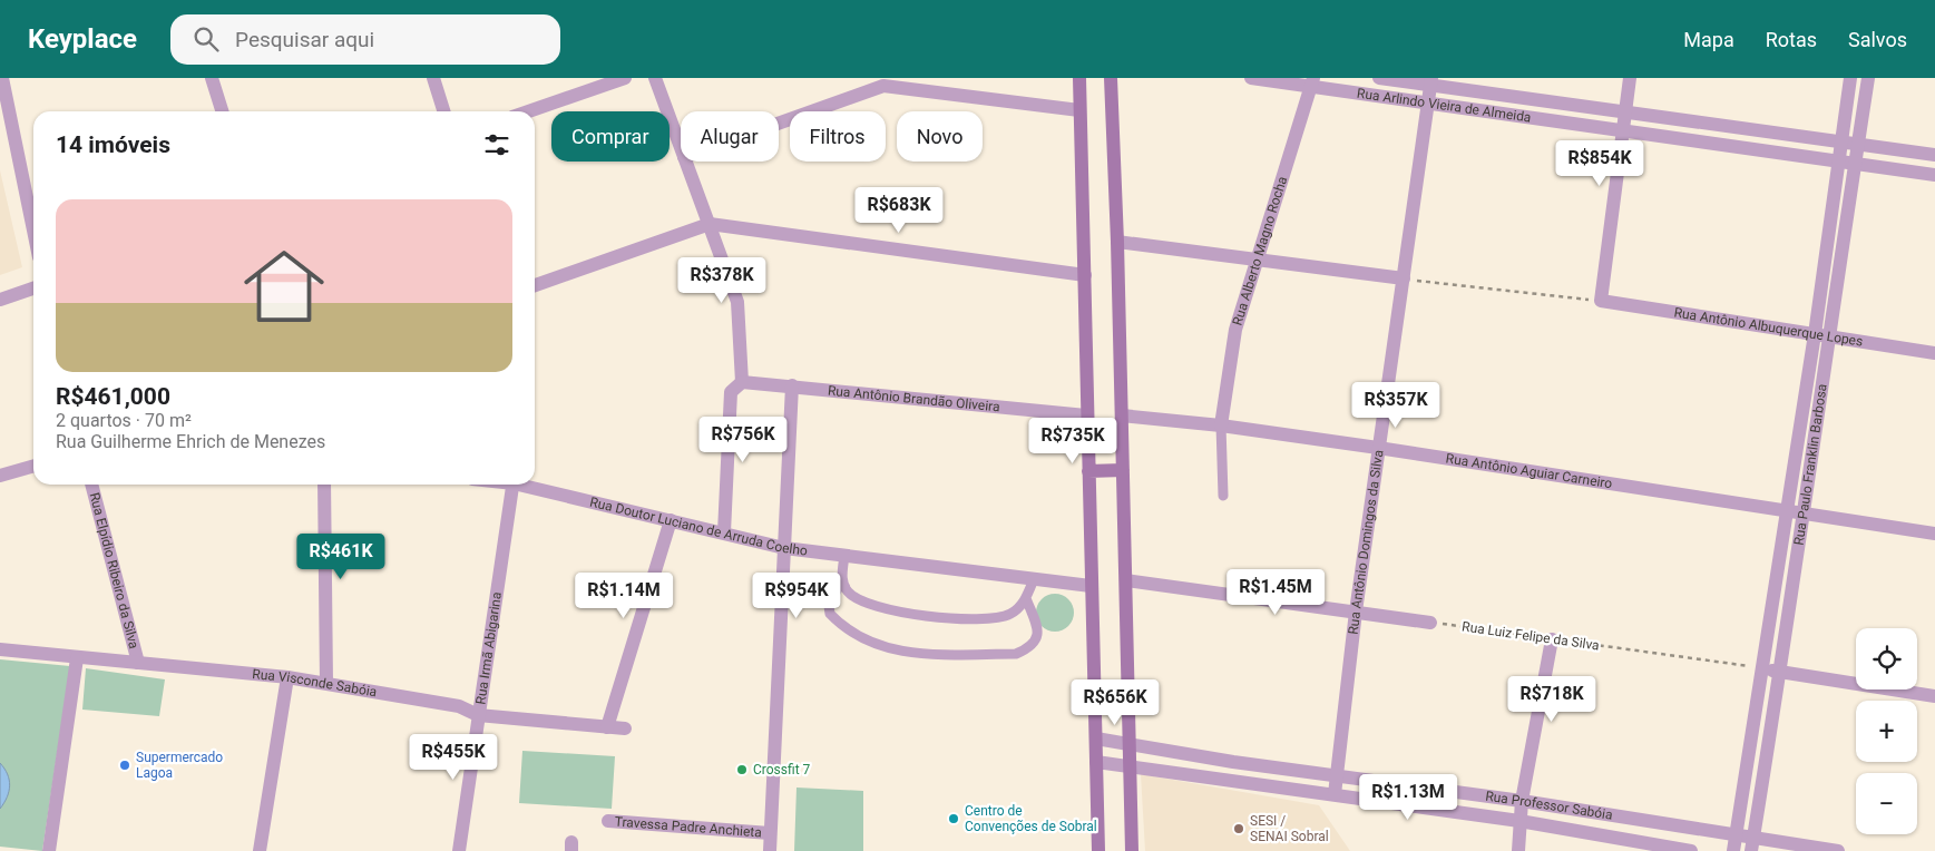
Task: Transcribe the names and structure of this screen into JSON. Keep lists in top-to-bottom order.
{
  "streets": {
    "street": [
      "Rua Arlindo Vieira de Almeida",
      "Rua Alberto Magno Rocha",
      "Rua Antônio Albuquerque Lopes",
      "Rua Antônio Brandão Oliveira",
      "Rua Paulo Franklin Barbosa",
      "Rua Antônio Aguiar Carneiro",
      "Rua Doutor Luciano de Arruda Coelho",
      "Rua Antônio Domingos da Silva",
      "Rua Elpídio Ribeiro da Silva",
      "Rua Irmã Abigarina",
      "Rua Visconde Sabóia",
      "Rua Professor Sabóia",
      "Travessa Padre Anchieta"
    ],
    "path": ["Rua Luiz Felipe da Silva"]
  },
  "crossings": [
    ["Rua Arlindo Vieira de Almeida", "Rua Alberto Magno Rocha"],
    ["Rua Arlindo Vieira de Almeida", "Rua Paulo Franklin Barbosa"],
    ["Rua Arlindo Vieira de Almeida", "Rua Antônio Domingos da Silva"],
    ["Rua Alberto Magno Rocha", "Rua Antônio Aguiar Carneiro"],
    ["Rua Antônio Albuquerque Lopes", "Rua Paulo Franklin Barbosa"],
    ["Rua Paulo Franklin Barbosa", "Rua Antônio Aguiar Carneiro"],
    ["Rua Paulo Franklin Barbosa", "Rua Luiz Felipe da Silva"],
    ["Rua Paulo Franklin Barbosa", "Rua Professor Sabóia"],
    ["Rua Antônio Aguiar Carneiro", "Rua Antônio Domingos da Silva"],
    ["Rua Antônio Domingos da Silva", "Rua Professor Sabóia"],
    ["Rua Elpídio Ribeiro da Silva", "Rua Visconde Sabóia"],
    ["Rua Irmã Abigarina", "Rua Visconde Sabóia"]
  ],
  "places": [
    "Supermercado Lagoa",
    "Crossfit 7",
    "Centro de Convenções de Sobral",
    "SESI / SENAI Sobral"
  ],
  "page": {
    "header": "Keyplace",
    "search": "Pesquisar aqui",
    "nav": ["Mapa", "Rotas", "Salvos"],
    "chip": [
      "Comprar",
      "Alugar",
      "Filtros",
      "Novo"
    ],
    "heading": "14 imóveis",
    "price": [
      "R$854K",
      "R$683K",
      "R$378K",
      "R$357K",
      "R$756K",
      "R$735K",
      "R$461K",
      "R$1.45M",
      "R$1.14M",
      "R$954K",
      "R$718K",
      "R$656K",
      "R$455K",
      "R$1.13M"
    ],
    "list": [
      {
        "name": "R$461,000",
        "note": "2 quartos · 70 m² · Rua Guilherme Ehrich de Menezes"
      }
    ],
    "map_buttons": ["+", "−"]
  }
}
